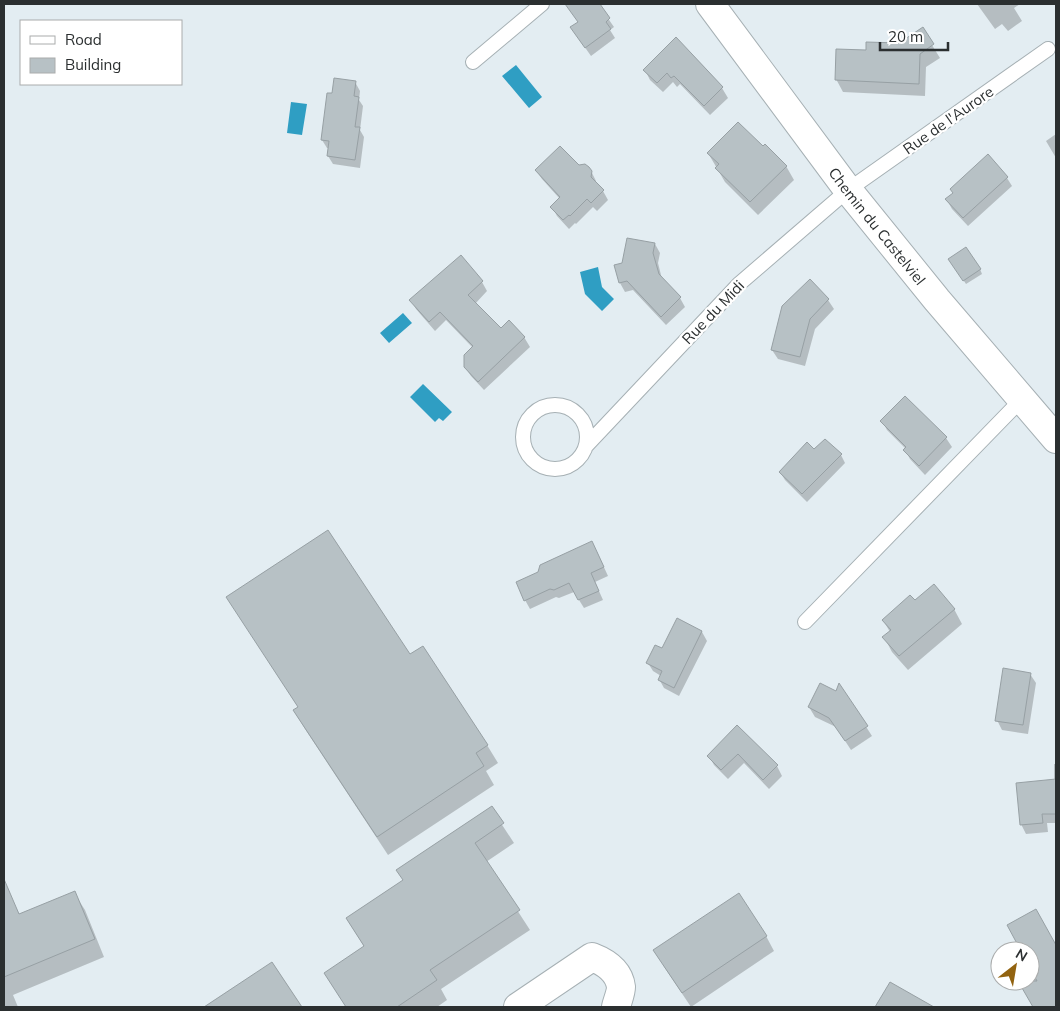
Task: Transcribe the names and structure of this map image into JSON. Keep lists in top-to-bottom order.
{
  "streets": {
    "street": ["Chemin du Castelviel"],
    "lane": ["Rue de l'Aurore", "Rue du Midi"]
  },
  "crossings": [
    ["Rue de l'Aurore", "Chemin du Castelviel"],
    ["Rue de l'Aurore", "Rue du Midi"],
    ["Chemin du Castelviel", "Rue du Midi"]
  ],
  "legend": ["Road", "Building"],
  "scale_bar": "20 m",
  "north": "top right"
}
